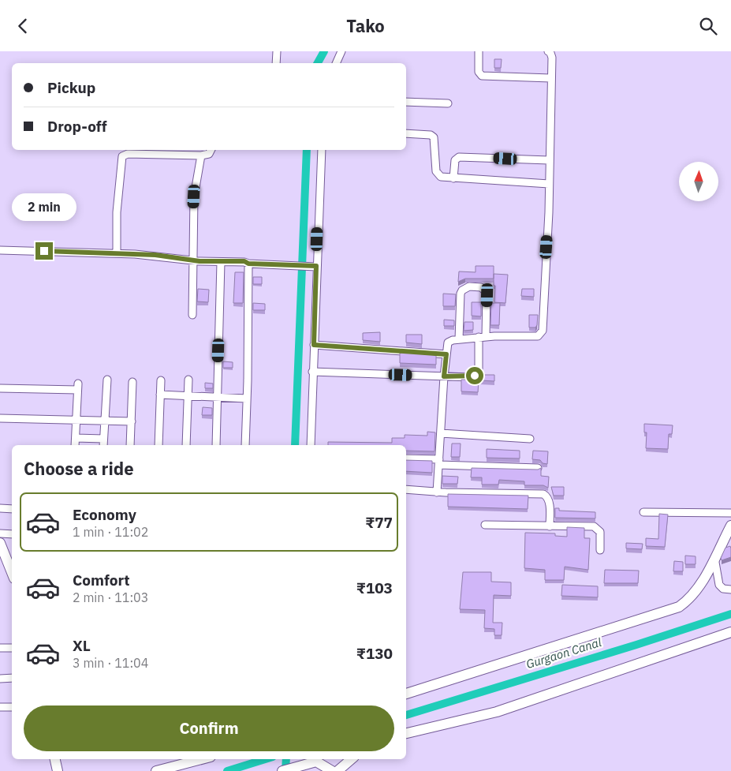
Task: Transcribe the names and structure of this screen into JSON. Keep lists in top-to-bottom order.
{
  "water": ["Gurgaon Canal"],
  "north": "top",
  "page": {
    "header": "Tako",
    "banner": ["Pickup", "Drop-off"],
    "bubble": "2 min",
    "heading": "Choose a ride",
    "list": [
      {
        "name": "Economy",
        "note": "1 min · 11:02",
        "value": "₹77"
      },
      {
        "name": "Comfort",
        "note": "2 min · 11:03",
        "value": "₹103"
      },
      {
        "name": "XL",
        "note": "3 min · 11:04",
        "value": "₹130"
      }
    ],
    "buttons": "Confirm"
  }
}
